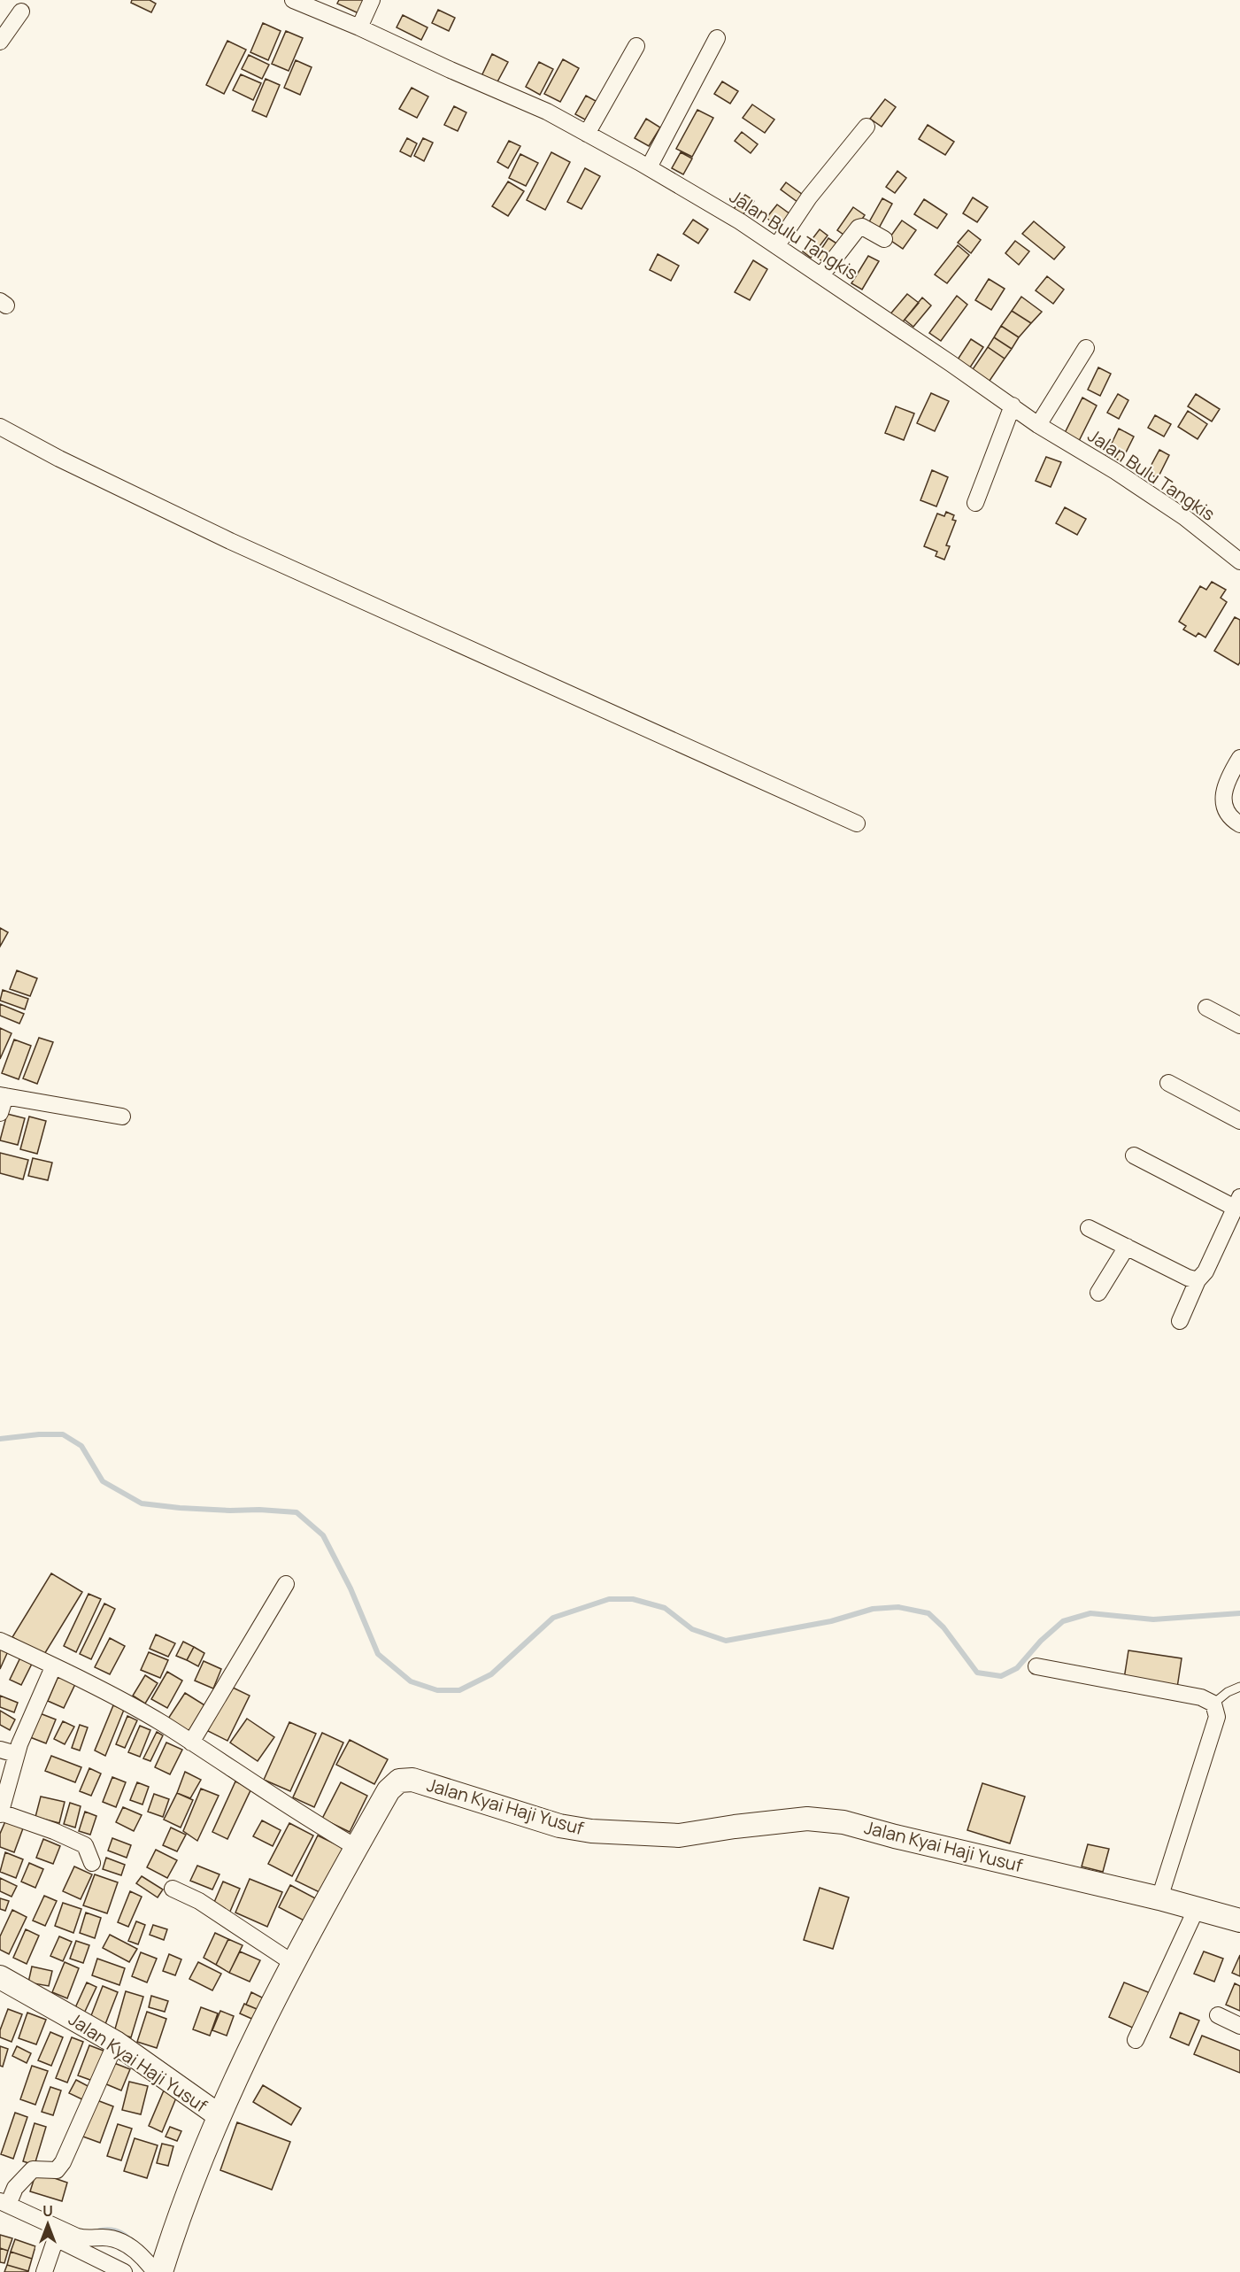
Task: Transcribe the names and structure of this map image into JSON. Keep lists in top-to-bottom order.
{
  "streets": {
    "street": ["Jalan Bulu Tangkis", "Jalan Kyai Haji Yusuf"]
  },
  "north": "top"
}
